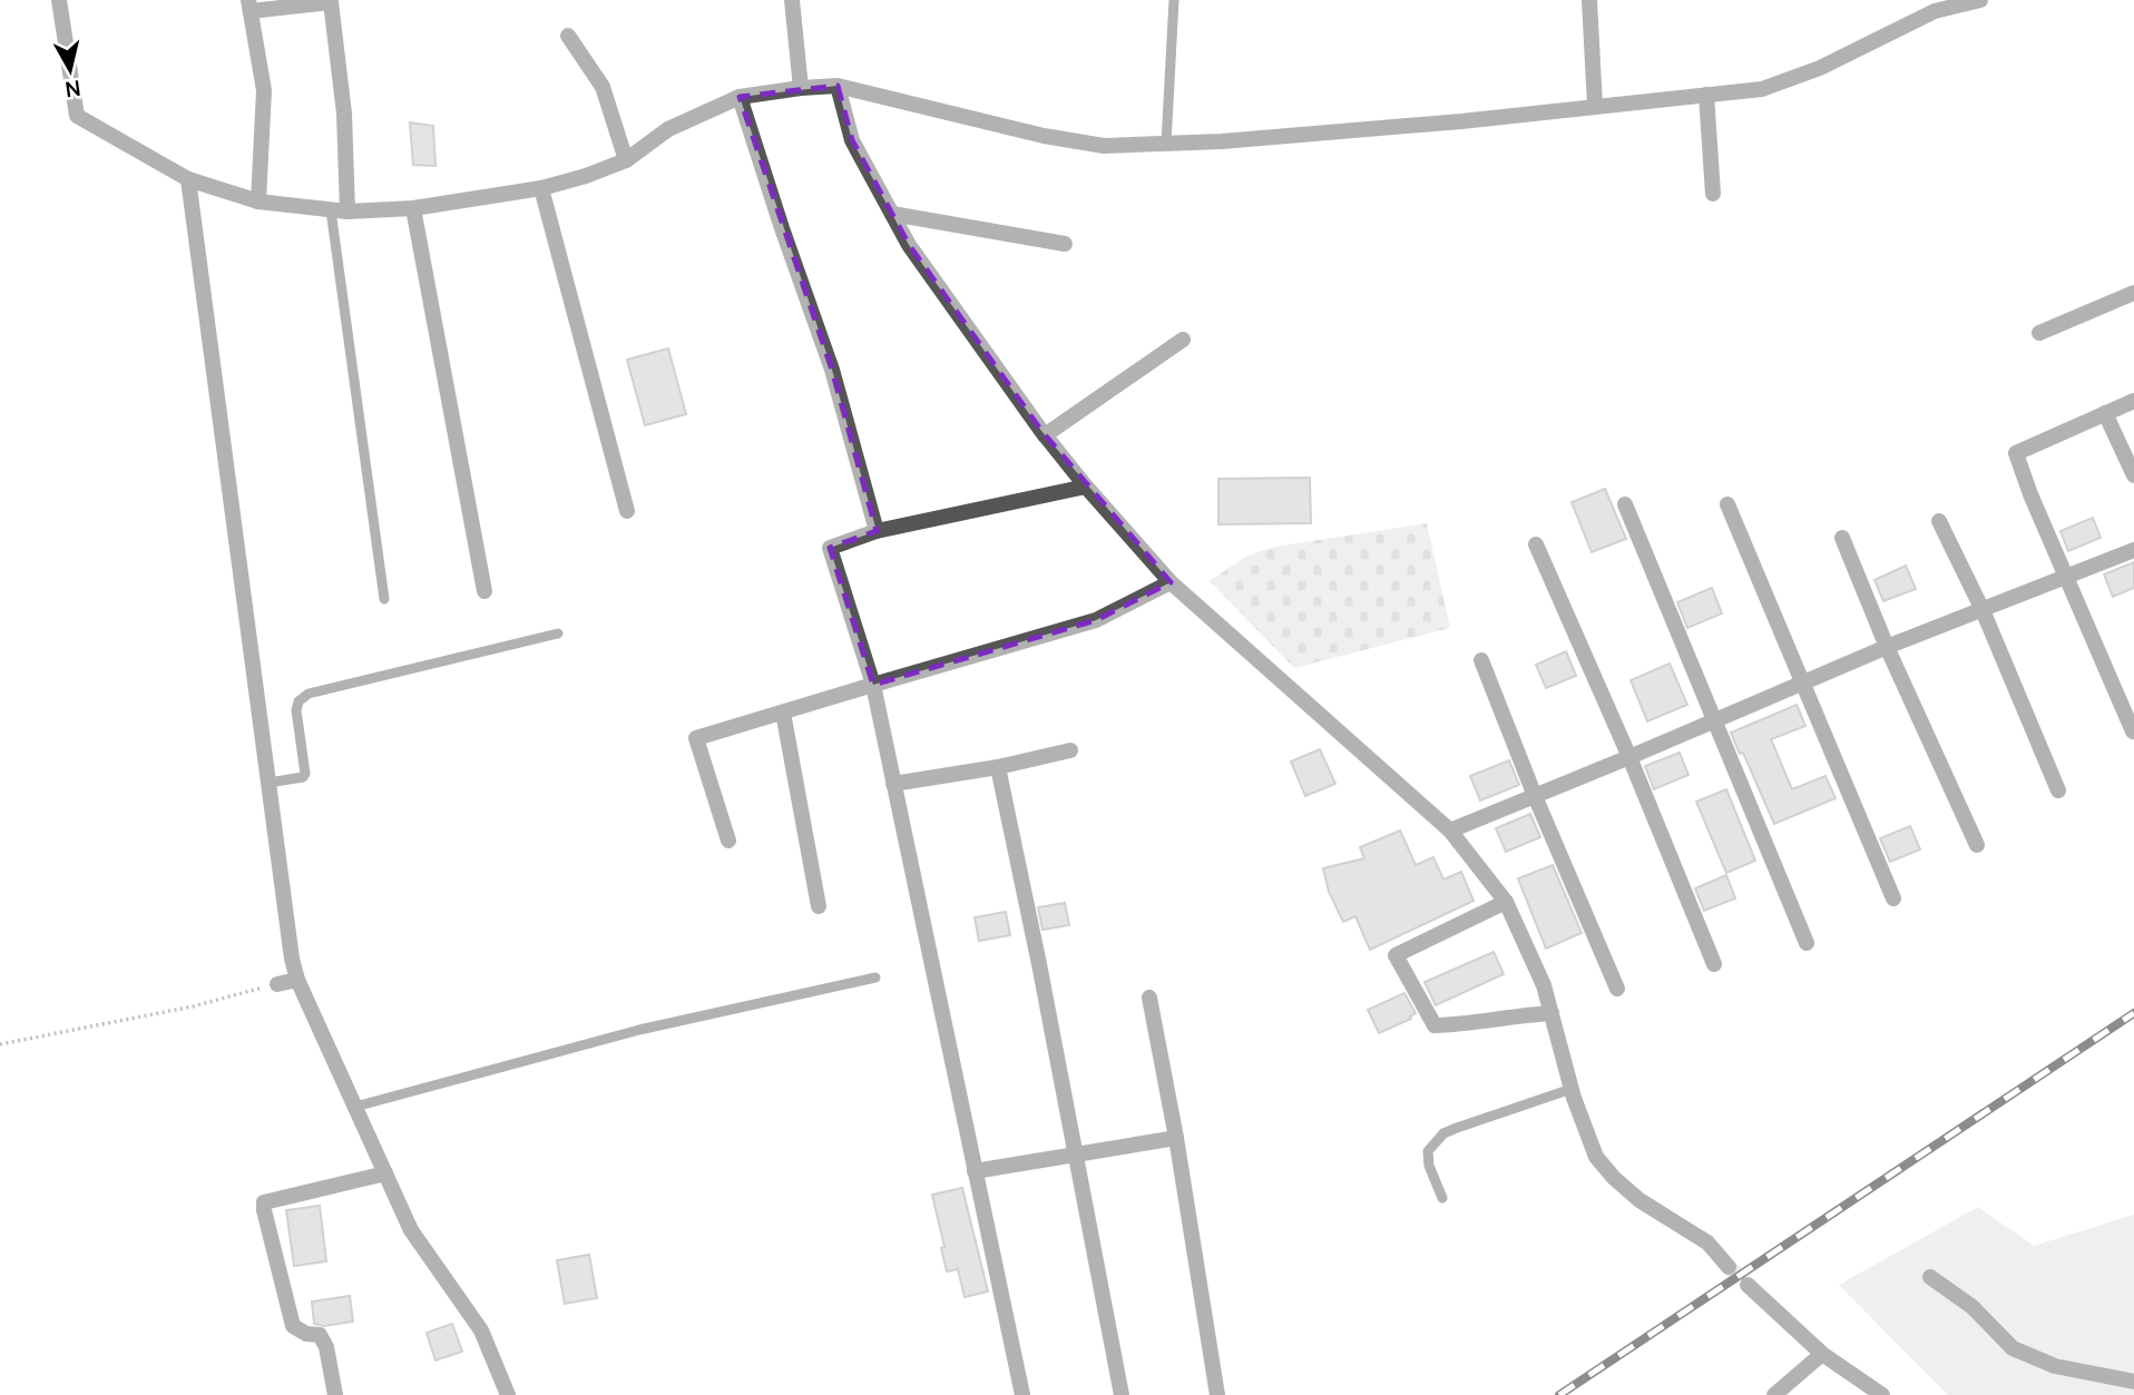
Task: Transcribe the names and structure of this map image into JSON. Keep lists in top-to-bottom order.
{
  "north": "bottom"
}
